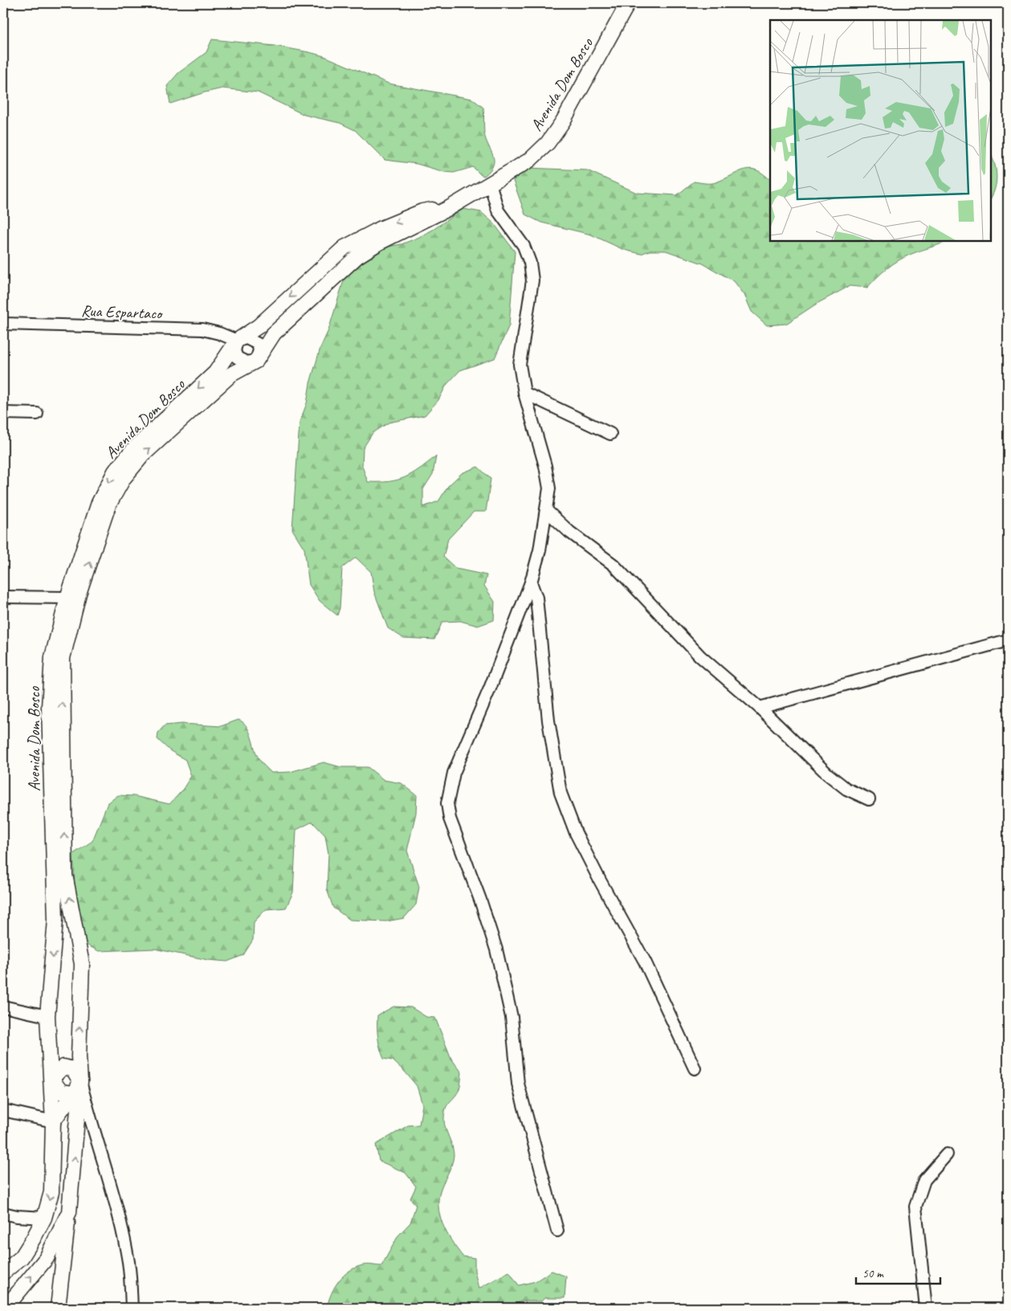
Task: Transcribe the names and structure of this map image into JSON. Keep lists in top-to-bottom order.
{
  "streets": {
    "street": ["Avenida Dom Bosco", "Rua Espartaco"]
  },
  "crossings": [
    ["Avenida Dom Bosco", "Rua Espartaco"]
  ],
  "scale_bar": "50 m"
}
